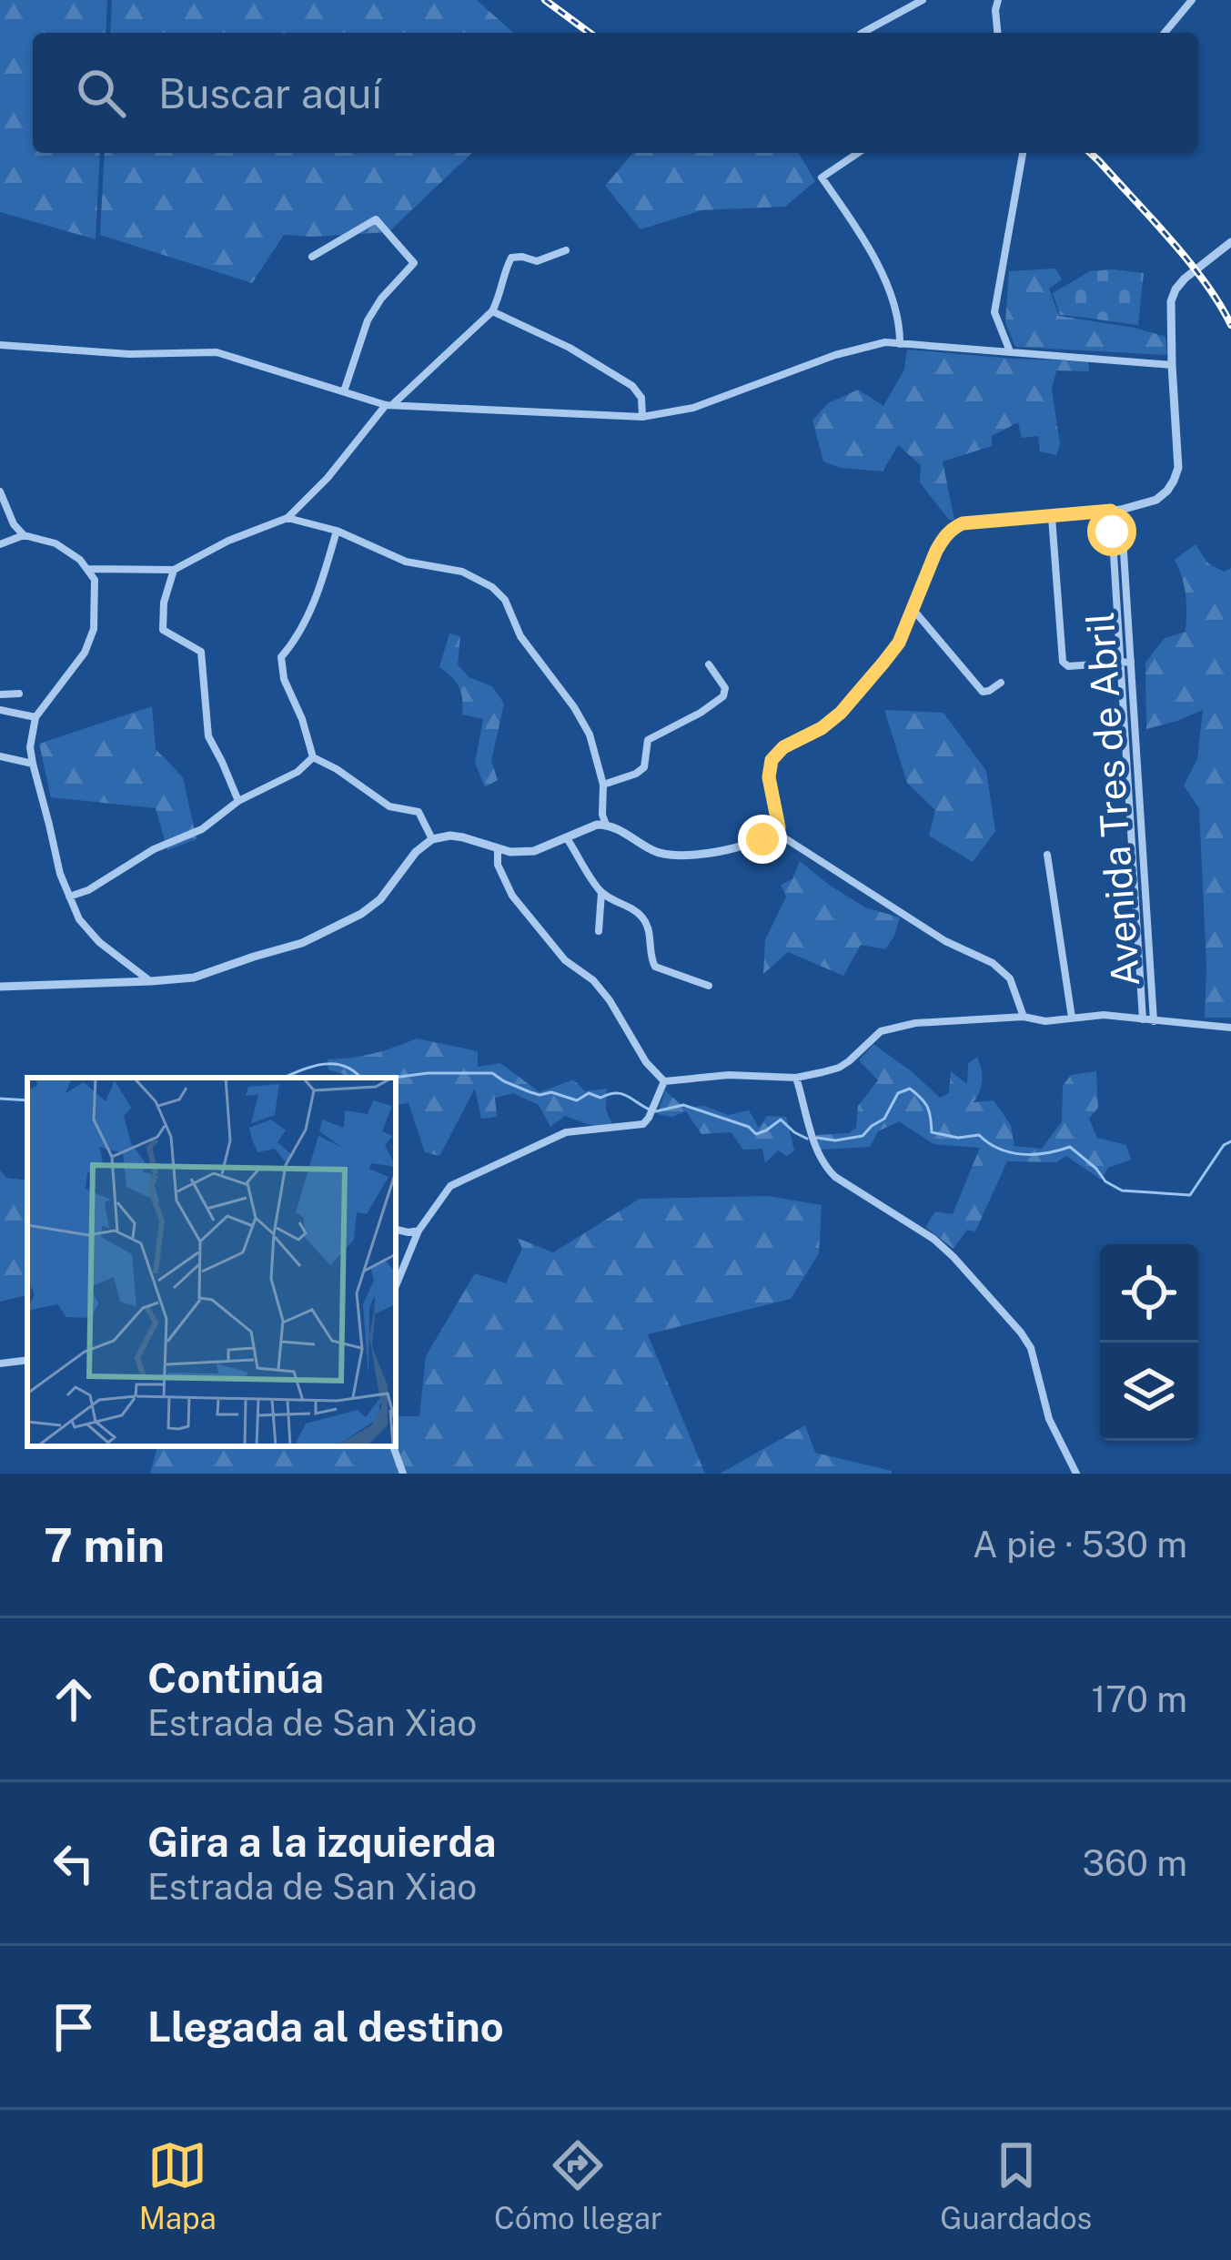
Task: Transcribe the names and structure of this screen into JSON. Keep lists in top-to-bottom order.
{
  "streets": {
    "street": ["Avenida Tres de Abril"]
  },
  "page": {
    "search": "Buscar aquí",
    "heading": ["7 min", "A pie · 530 m"],
    "list": [
      ["Continúa", "Estrada de San Xiao", "170 m"],
      ["Gira a la izquierda", "Estrada de San Xiao", "360 m"],
      "Llegada al destino"
    ],
    "nav": ["Mapa", "Cómo llegar", "Guardados"]
  }
}
